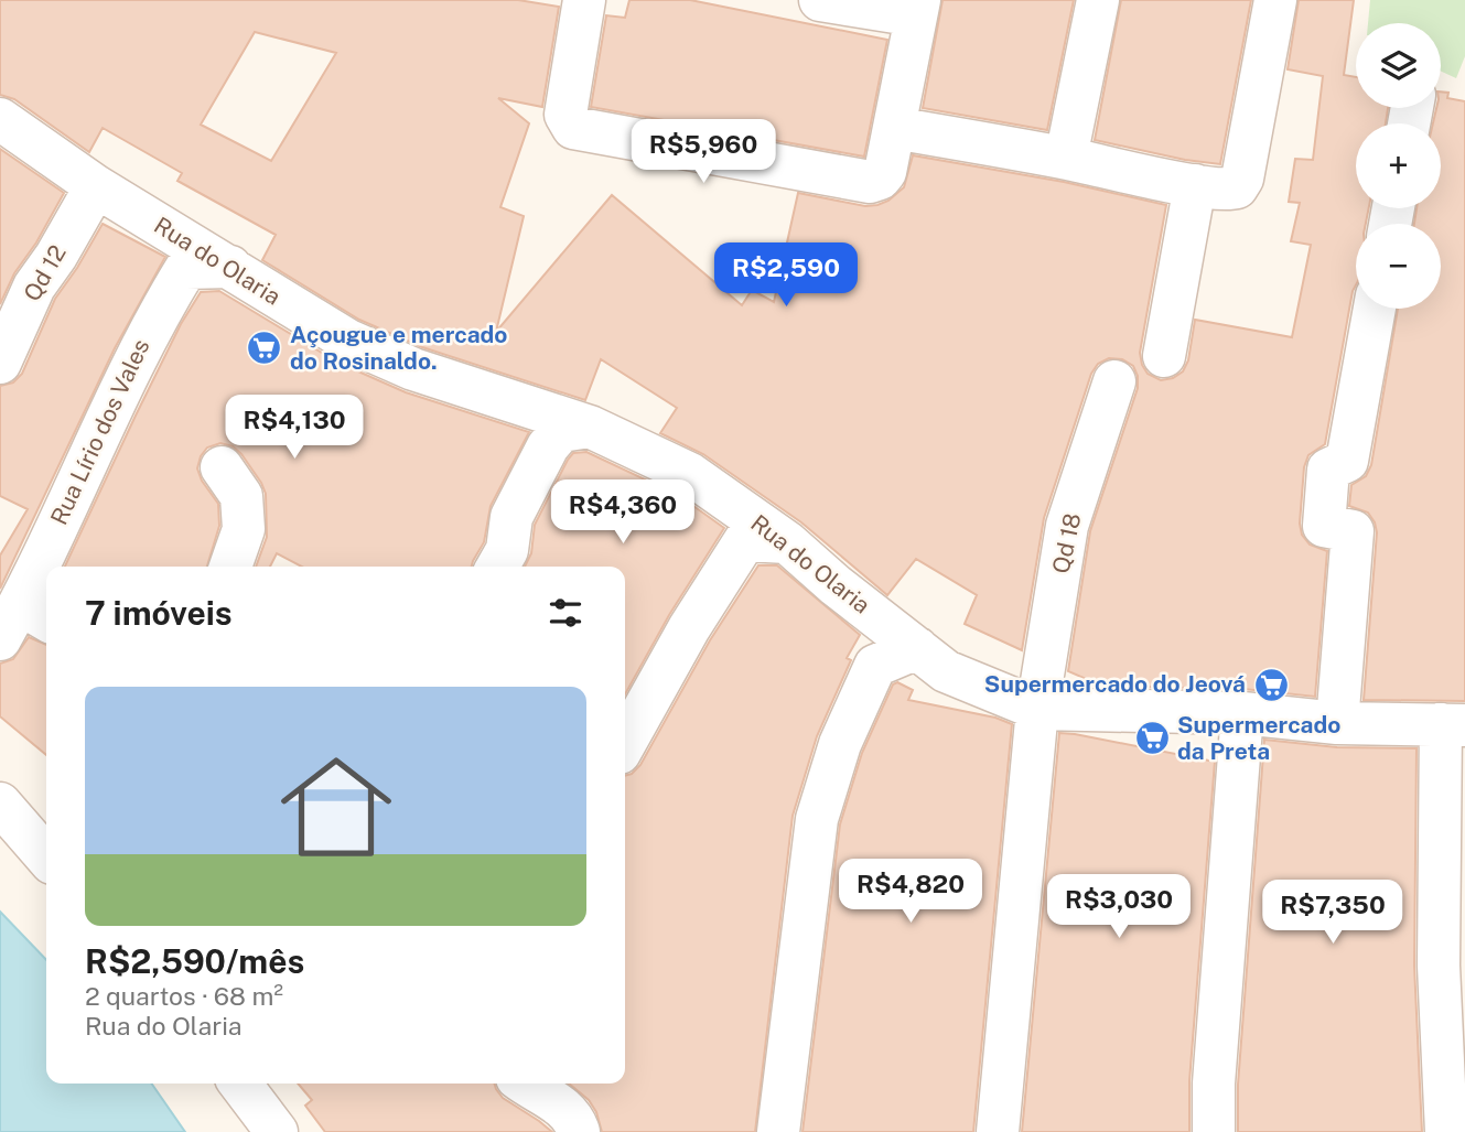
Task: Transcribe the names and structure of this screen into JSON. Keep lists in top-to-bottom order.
{
  "streets": {
    "street": [
      "Rua do Olaria",
      "Qd 12",
      "Rua Lírio dos Vales",
      "Qd 18"
    ]
  },
  "crossings": [
    ["Rua do Olaria", "Qd 12"],
    ["Rua do Olaria", "Rua Lírio dos Vales"],
    ["Rua do Olaria", "Qd 18"]
  ],
  "places": {
    "supermarket": ["Açougue e mercado do Rosinaldo.", "Supermercado do Jeová", "Supermercado da Preta"]
  },
  "page": {
    "map_buttons": ["+", "−"],
    "price": [
      "R$5,960",
      "R$2,590",
      "R$4,130",
      "R$4,360",
      "R$4,820",
      "R$3,030",
      "R$7,350"
    ],
    "heading": "7 imóveis",
    "list": [
      {
        "name": "R$2,590/mês",
        "note": "2 quartos · 68 m² · Rua do Olaria"
      }
    ]
  }
}
